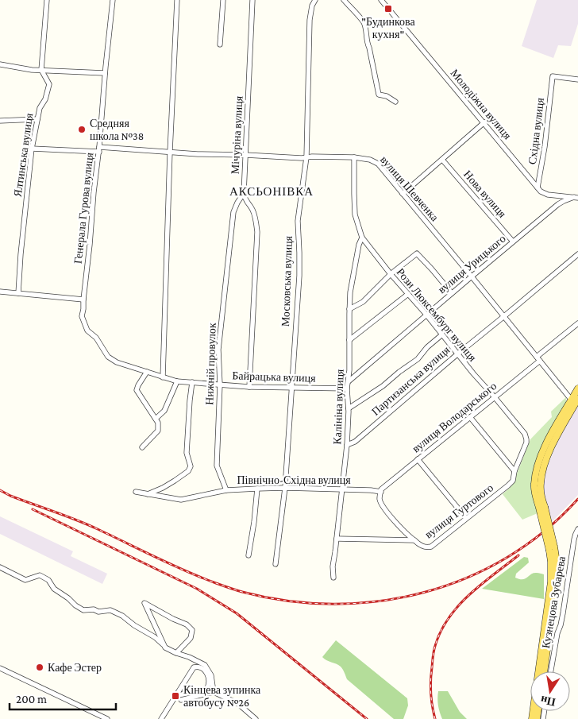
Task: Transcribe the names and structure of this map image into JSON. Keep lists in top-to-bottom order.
{
  "streets": {
    "street": [
      "Молодіжна вулиця",
      "Східна вулиця",
      "Мічуріна вулиця",
      "Ялтинська вулиця",
      "вулиця Шевченка",
      "Нова вулиця",
      "Генерала Гурова вулиця",
      "вулиця Урицького",
      "Московська вулиця",
      "Рози Люксембург вулиця",
      "Нижній провулок",
      "Байрацька вулиця",
      "Партизанська вулиця",
      "Калініна вулиця",
      "вулиця Володарського",
      "Північно-Східна вулиця",
      "вулиця Гуртового",
      "Кузнецова Зубарева"
    ]
  },
  "crossings": [
    ["Молодіжна вулиця", "Східна вулиця"],
    ["Молодіжна вулиця", "вулиця Урицького"],
    ["Мічуріна вулиця", "вулиця Шевченка"],
    ["Мічуріна вулиця", "Нижній провулок"],
    ["Мічуріна вулиця", "Байрацька вулиця"],
    ["Ялтинська вулиця", "вулиця Шевченка"],
    ["вулиця Шевченка", "Генерала Гурова вулиця"],
    ["вулиця Шевченка", "вулиця Урицького"],
    ["вулиця Шевченка", "Московська вулиця"],
    ["вулиця Шевченка", "Рози Люксембург вулиця"],
    ["вулиця Шевченка", "Партизанська вулиця"],
    ["вулиця Шевченка", "вулиця Володарського"],
    ["Нова вулиця", "вулиця Урицького"],
    ["Генерала Гурова вулиця", "Байрацька вулиця"],
    ["вулиця Урицького", "Рози Люксембург вулиця"],
    ["вулиця Урицького", "Калініна вулиця"],
    ["Московська вулиця", "Байрацька вулиця"],
    ["Московська вулиця", "Північно-Східна вулиця"],
    ["Рози Люксембург вулиця", "Партизанська вулиця"],
    ["Рози Люксембург вулиця", "Калініна вулиця"],
    ["Рози Люксембург вулиця", "вулиця Володарського"],
    ["Рози Люксембург вулиця", "вулиця Гуртового"],
    ["Нижній провулок", "Байрацька вулиця"],
    ["Нижній провулок", "Північно-Східна вулиця"],
    ["Байрацька вулиця", "Калініна вулиця"],
    ["Партизанська вулиця", "Калініна вулиця"],
    ["Калініна вулиця", "Північно-Східна вулиця"],
    ["Калініна вулиця", "вулиця Гуртового"],
    ["вулиця Володарського", "Північно-Східна вулиця"]
  ],
  "districts": ["АКСЬОНІВКА"],
  "places": {
    "transit": ["\"Будинкова кухня\"", "Кінцева зупинка автобусу №26"],
    "other": ["Средняя школа №38", "Кафе Эстер"]
  },
  "scale_bar": "200 m",
  "north": "bottom"
}
